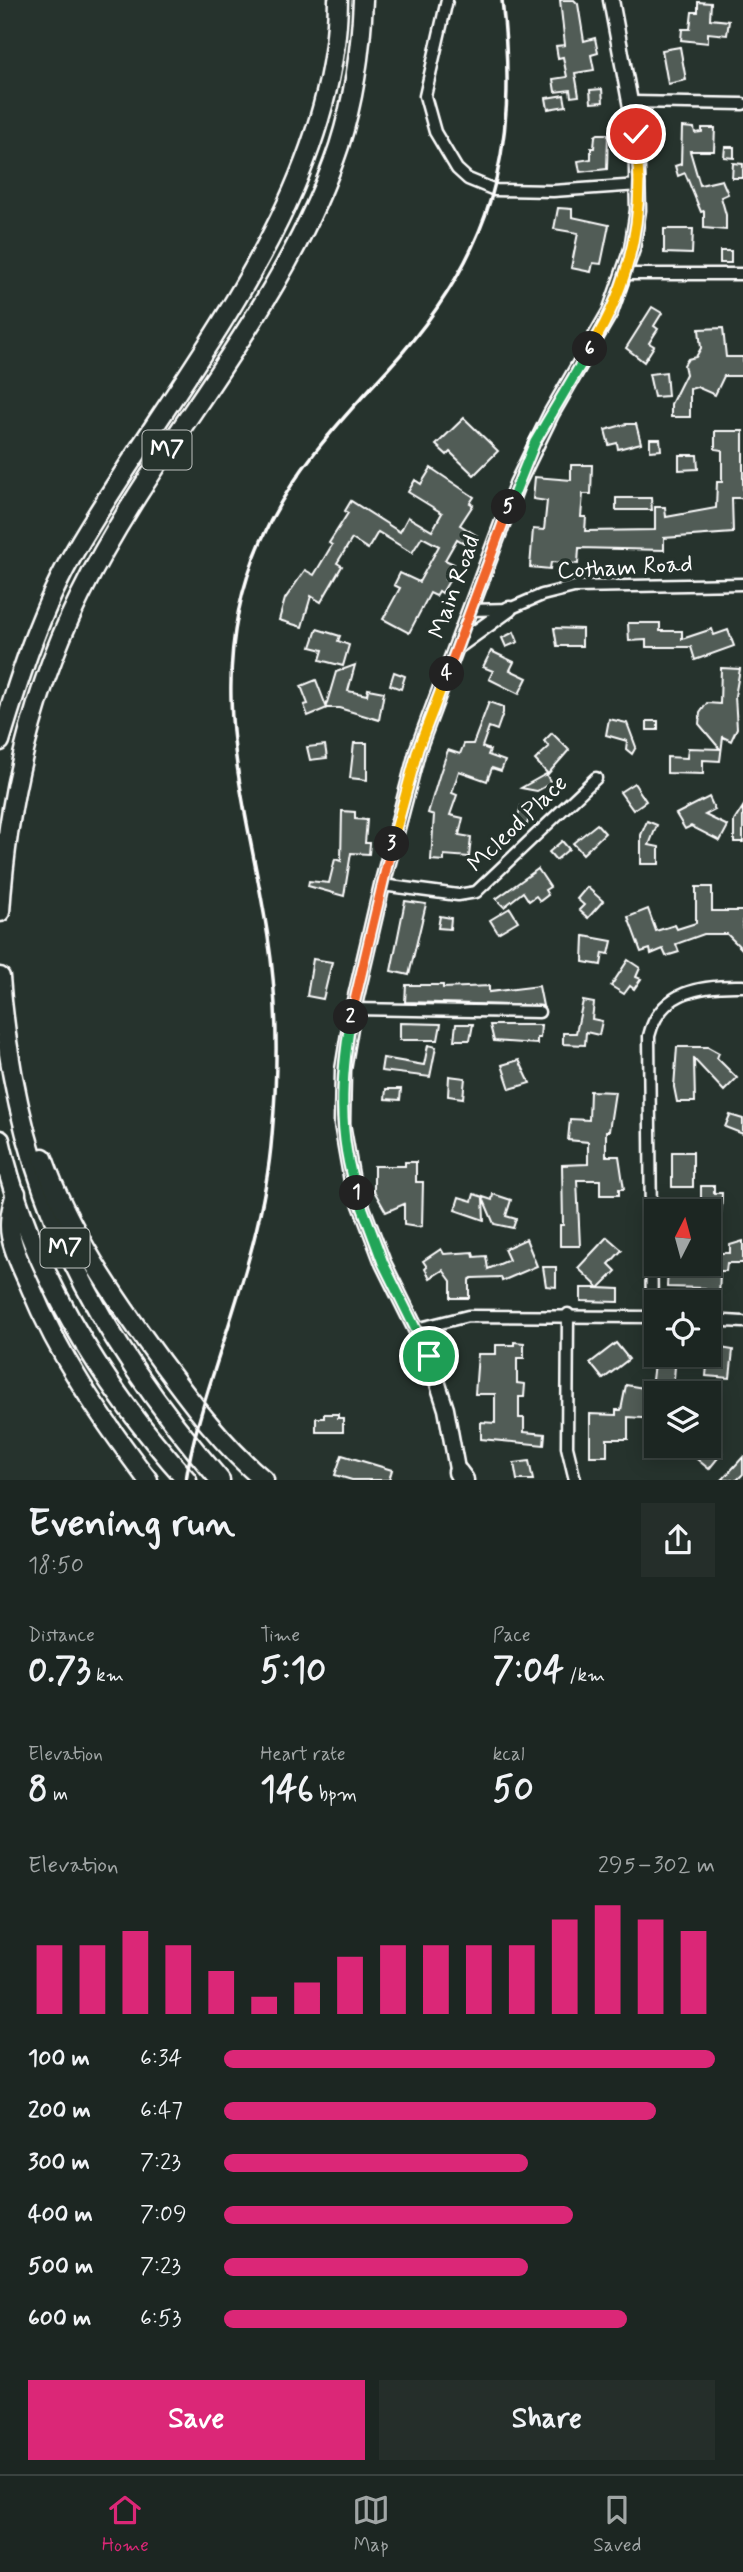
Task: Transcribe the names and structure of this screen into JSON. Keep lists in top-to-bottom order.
{
  "streets": {
    "highway": ["M7"],
    "main road": ["Main Road"],
    "street": ["Cotham Road", "Mcleod Place"]
  },
  "crossings": [
    ["Cotham Road", "Main Road"],
    ["Main Road", "Mcleod Place"]
  ],
  "north": "top",
  "page": {
    "pins": [
      "6",
      "5",
      "4",
      "3",
      "2",
      "1"
    ],
    "heading": ["Evening run", "18:50"],
    "stats": [
      ["Distance", "0.73 km"],
      ["Time", "5:10"],
      ["Pace", "7:04 /km"],
      ["Elevation", "8 m"],
      ["Heart rate", "146 bpm"],
      ["kcal", "50"]
    ],
    "chart": ["Elevation", "295–302 m"],
    "list": [
      {
        "name": "100 m",
        "note": "6:34"
      },
      {
        "name": "200 m",
        "note": "6:47"
      },
      {
        "name": "300 m",
        "note": "7:23"
      },
      {
        "name": "400 m",
        "note": "7:09"
      },
      {
        "name": "500 m",
        "note": "7:23"
      },
      {
        "name": "600 m",
        "note": "6:53"
      }
    ],
    "buttons": ["Save", "Share"],
    "tabs": ["Home", "Map", "Saved"]
  }
}
